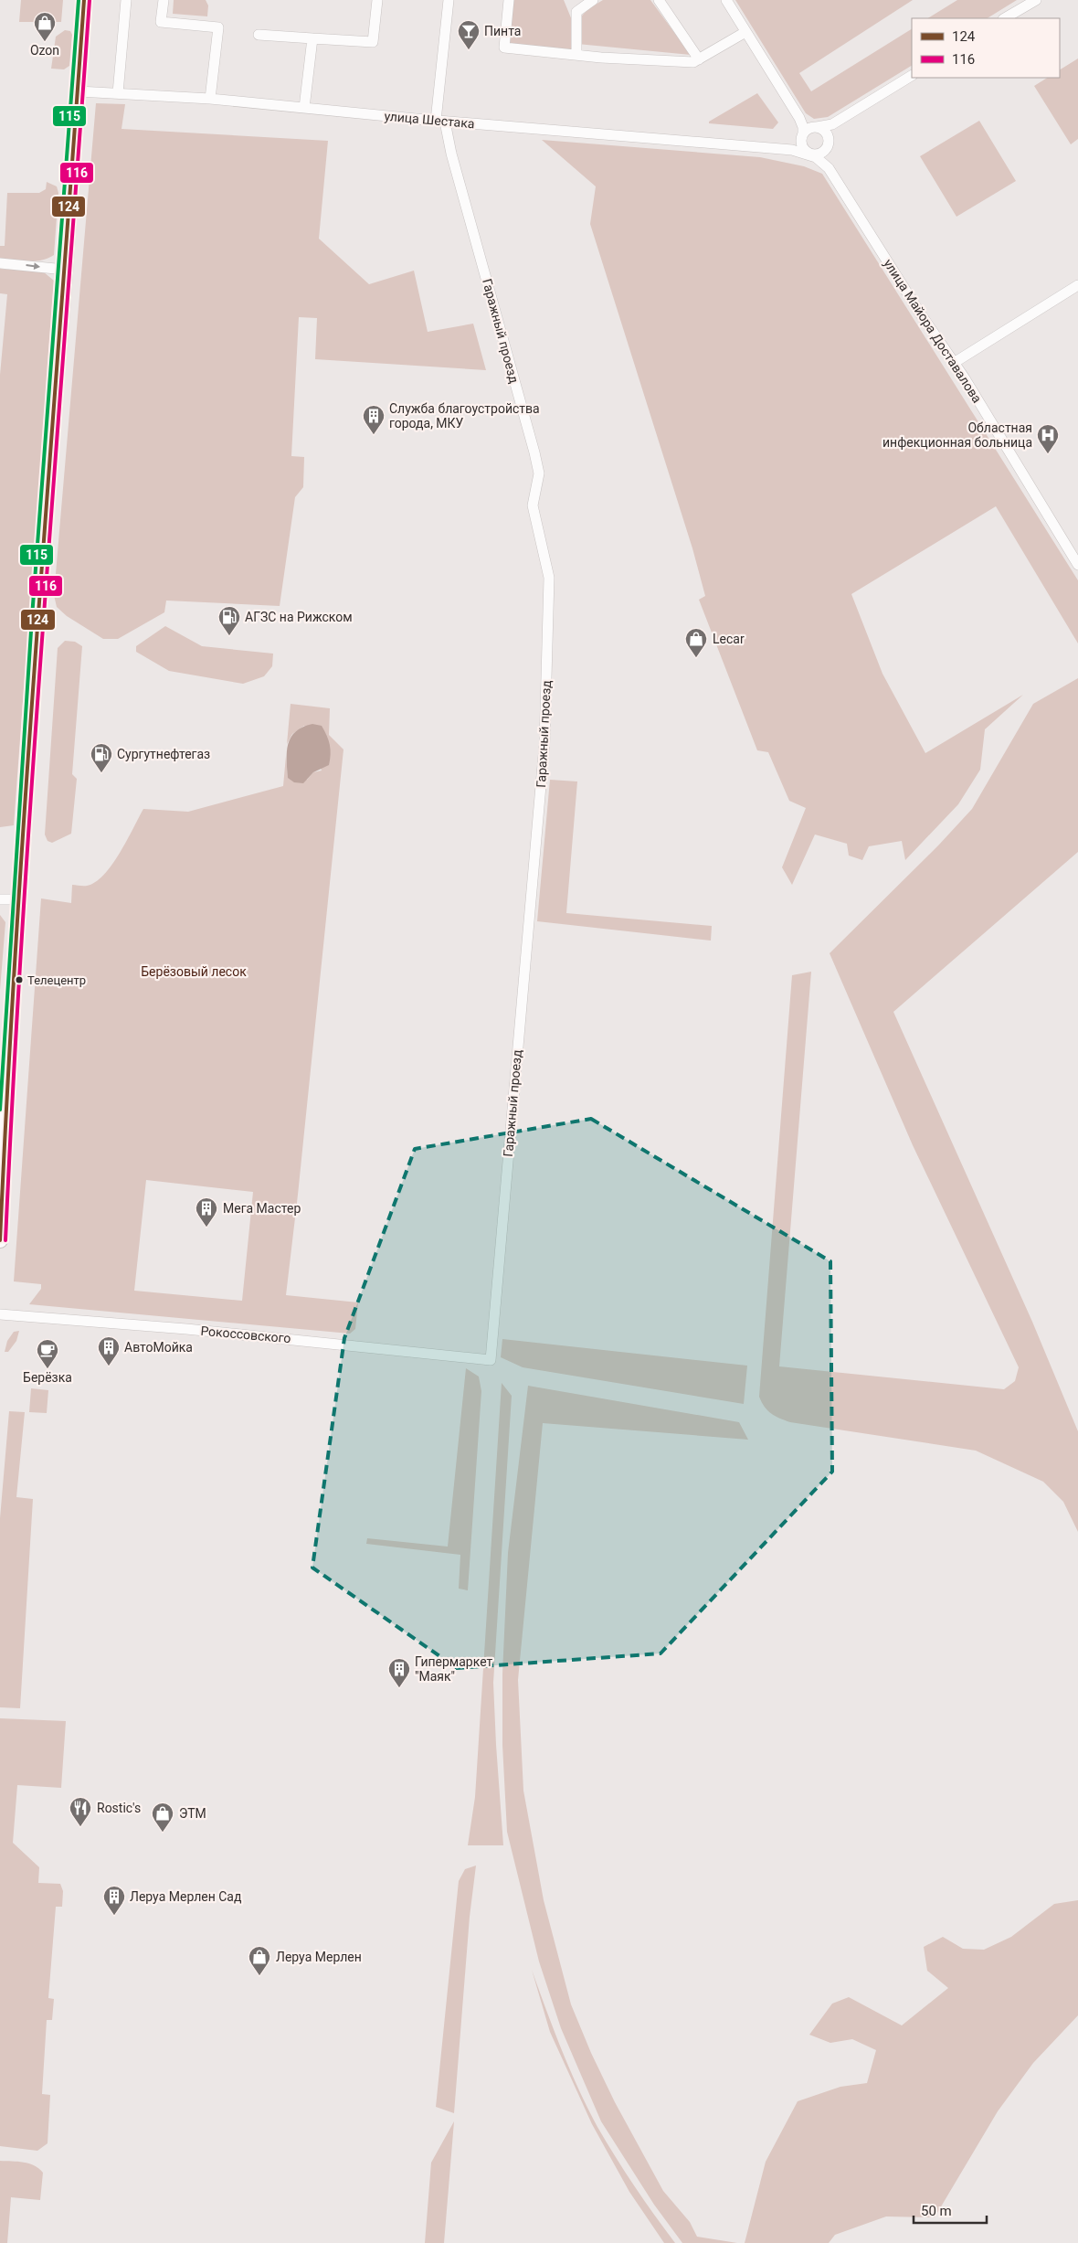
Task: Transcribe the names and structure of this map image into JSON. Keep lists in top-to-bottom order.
{
  "streets": {
    "street": [
      "улица Шестака",
      "Гаражный проезд",
      "улица Майора Доставалова",
      "Рокоссовского"
    ]
  },
  "crossings": [
    ["улица Шестака", "Гаражный проезд"],
    ["улица Шестака", "улица Майора Доставалова"],
    ["Гаражный проезд", "Рокоссовского"]
  ],
  "parks": ["Берёзовый лесок"],
  "places": {
    "shop": [
      "Ozon",
      "Lecar",
      "ЭТМ",
      "Леруа Мерлен"
    ],
    "bar": ["Пинта"],
    "building": [
      "Служба благоустройства города, МКУ",
      "Мега Мастер",
      "АвтоМойка",
      "Гипермаркет \"Маяк\"",
      "Леруа Мерлен Сад"
    ],
    "hospital": ["Областная инфекционная больница"],
    "fuel station": ["АГЗС на Рижском", "Сургутнефтегаз"],
    "other": ["Телецентр"],
    "cafe": ["Берёзка"],
    "restaurant": ["Rostic's"]
  },
  "lines": ["transit line 124", "transit line 116", "transit line 115"],
  "legend": ["124", "116"],
  "scale_bar": "50 m"
}
